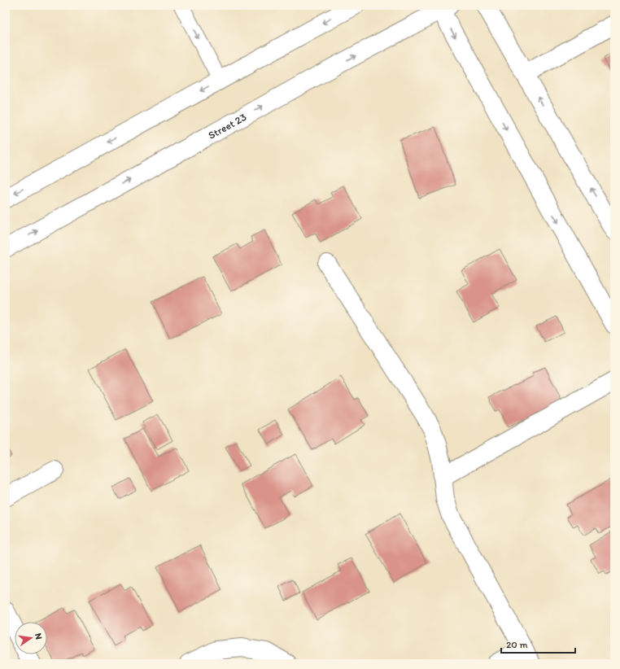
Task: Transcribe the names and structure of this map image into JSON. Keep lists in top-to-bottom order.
{
  "streets": {
    "street": ["Street 23"]
  },
  "scale_bar": "20 m",
  "north": "right"
}
